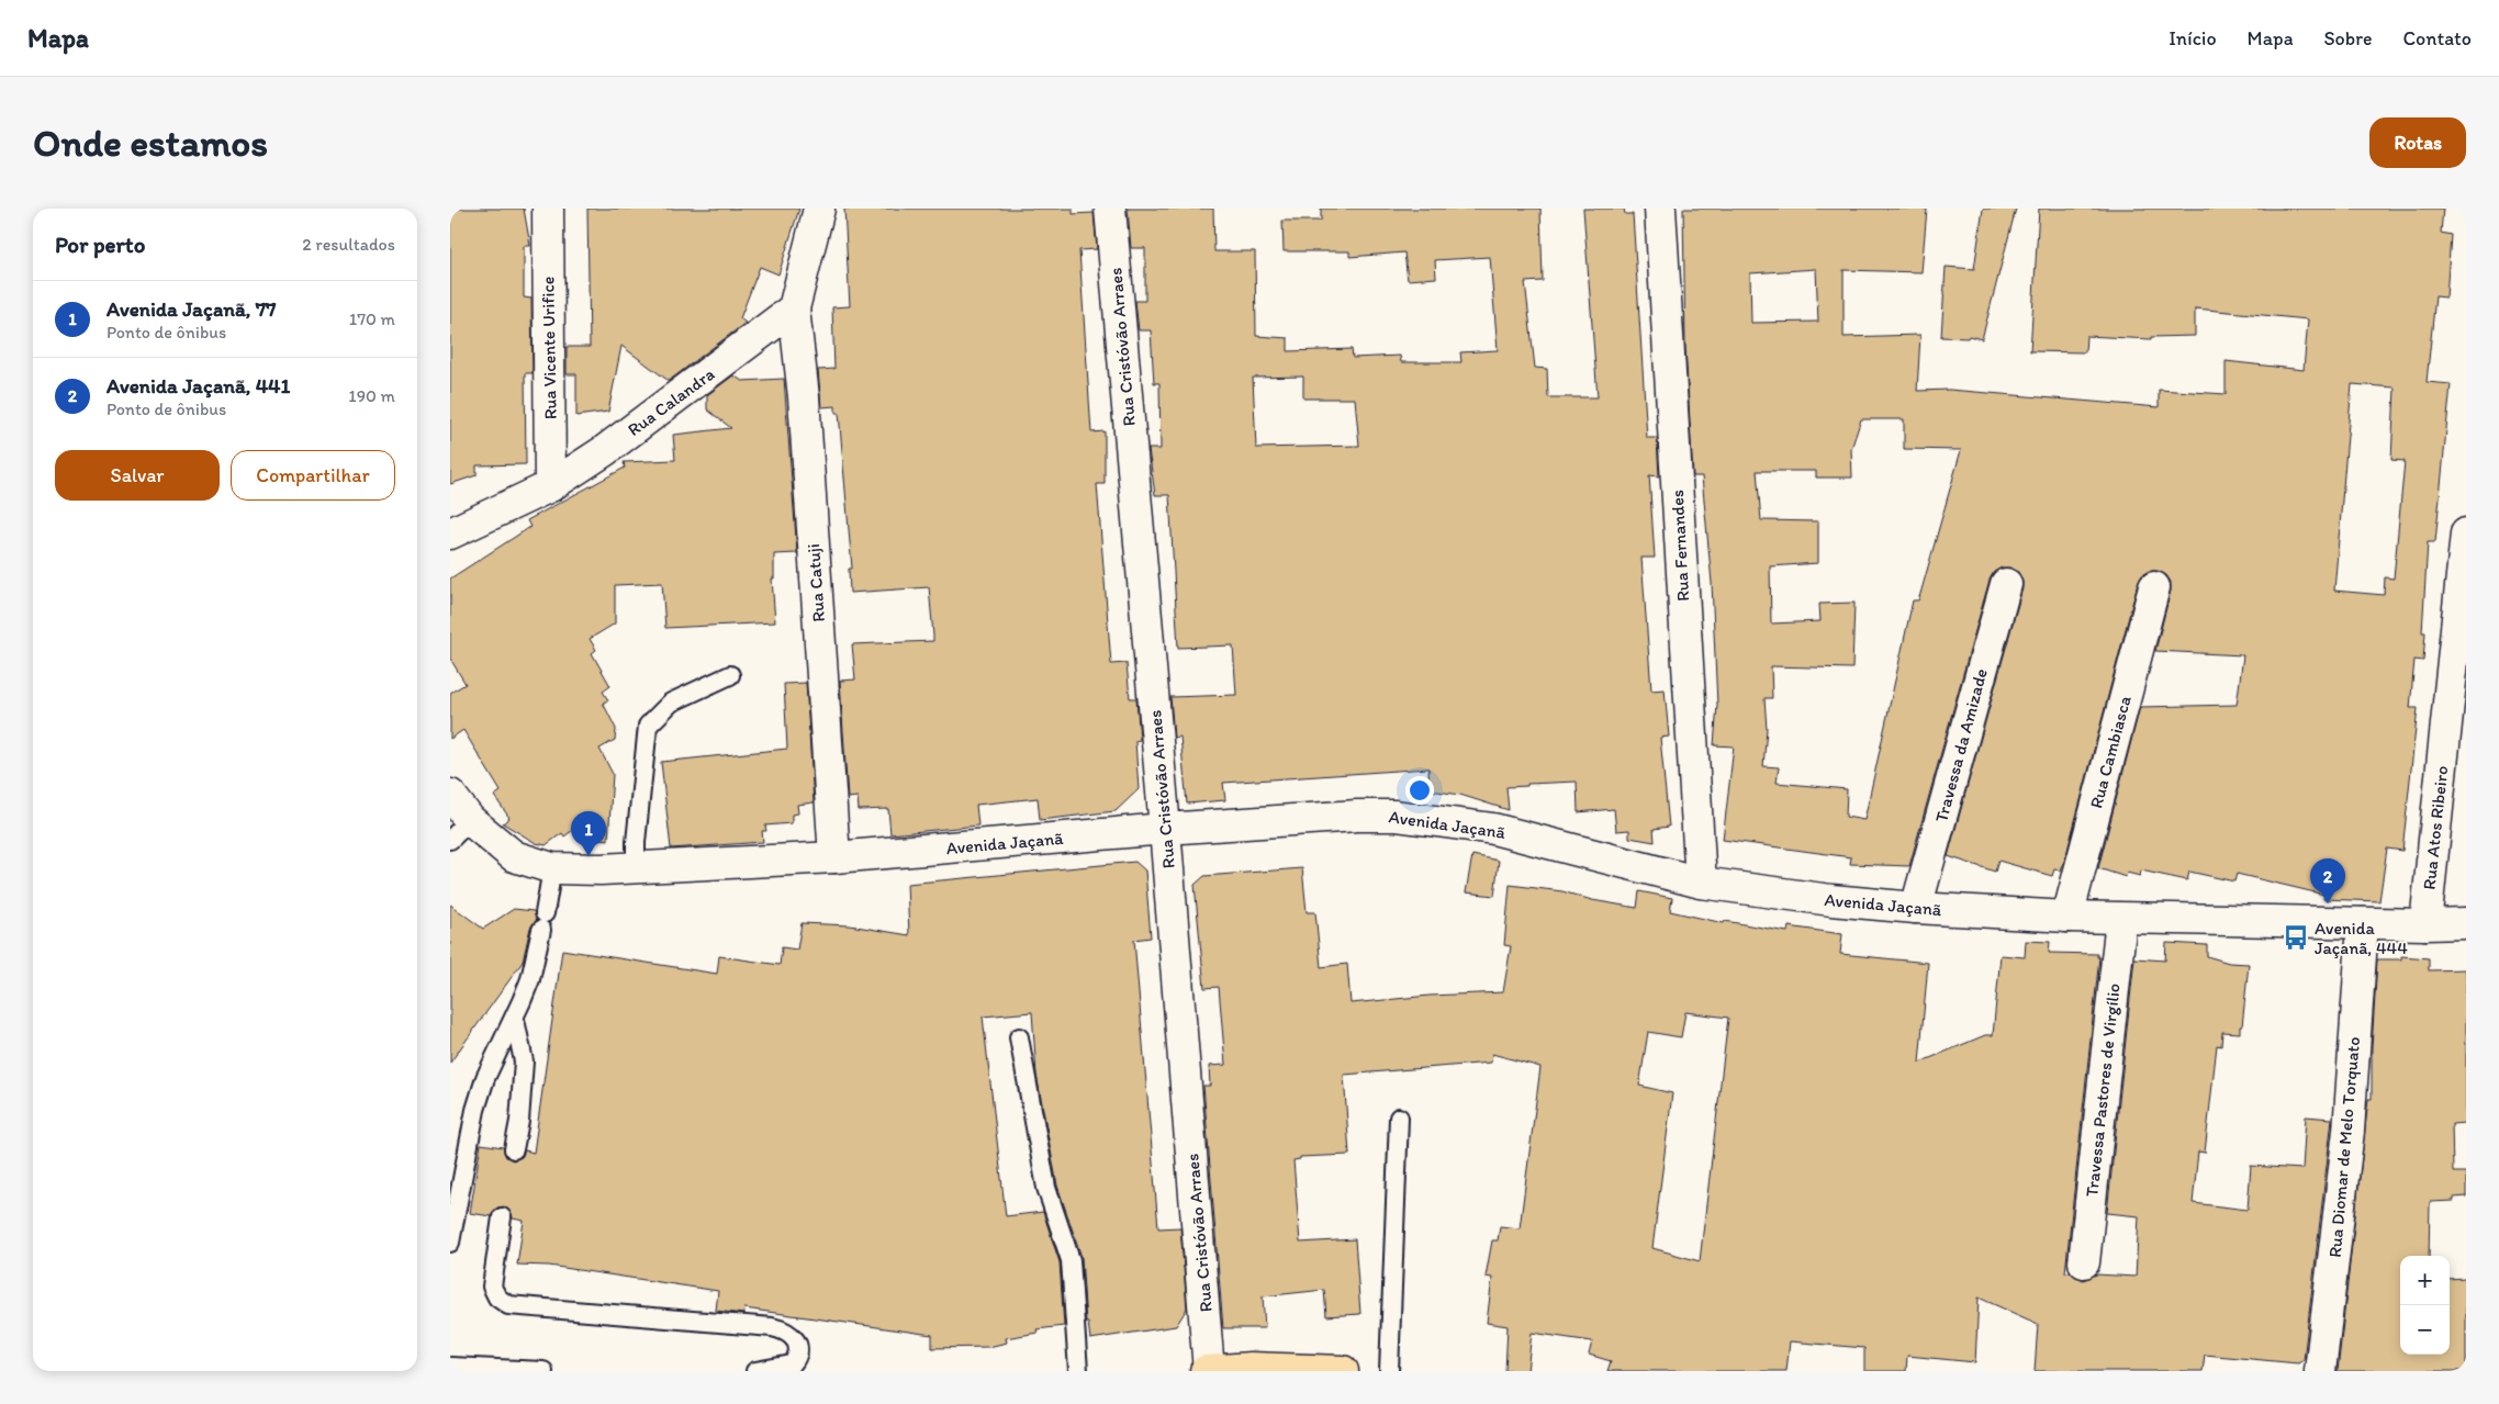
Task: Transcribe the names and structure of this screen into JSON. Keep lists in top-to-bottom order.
{
  "streets": {
    "street": [
      "Rua Cristóvão Arraes",
      "Rua Vicente Urifice",
      "Rua Calandra",
      "Rua Fernandes",
      "Rua Catuji",
      "Travessa da Amizade",
      "Rua Cambiasca",
      "Avenida Jaçanã",
      "Rua Atos Ribeiro",
      "Travessa Pastores de Virgílio",
      "Rua Diomar de Melo Torquato"
    ]
  },
  "crossings": [
    ["Rua Cristóvão Arraes", "Avenida Jaçanã"],
    ["Rua Vicente Urifice", "Rua Calandra"],
    ["Rua Calandra", "Rua Catuji"],
    ["Rua Fernandes", "Avenida Jaçanã"],
    ["Rua Catuji", "Avenida Jaçanã"],
    ["Travessa da Amizade", "Avenida Jaçanã"],
    ["Rua Cambiasca", "Avenida Jaçanã"],
    ["Avenida Jaçanã", "Rua Atos Ribeiro"],
    ["Avenida Jaçanã", "Travessa Pastores de Virgílio"],
    ["Avenida Jaçanã", "Rua Diomar de Melo Torquato"]
  ],
  "places": {
    "bus stop": ["Avenida Jaçanã, 444"]
  },
  "page": {
    "header": "Mapa",
    "nav": [
      "Início",
      "Mapa",
      "Sobre",
      "Contato"
    ],
    "buttons": [
      "Rotas",
      ["Salvar", "Compartilhar"]
    ],
    "title": "Onde estamos",
    "heading": ["Por perto", "2 resultados"],
    "list": [
      {
        "mark": "1",
        "name": "Avenida Jaçanã, 77",
        "note": "Ponto de ônibus",
        "value": "170 m"
      },
      {
        "mark": "2",
        "name": "Avenida Jaçanã, 441",
        "note": "Ponto de ônibus",
        "value": "190 m"
      }
    ],
    "pins": ["1", "2"],
    "map_buttons": ["+", "−"]
  }
}
